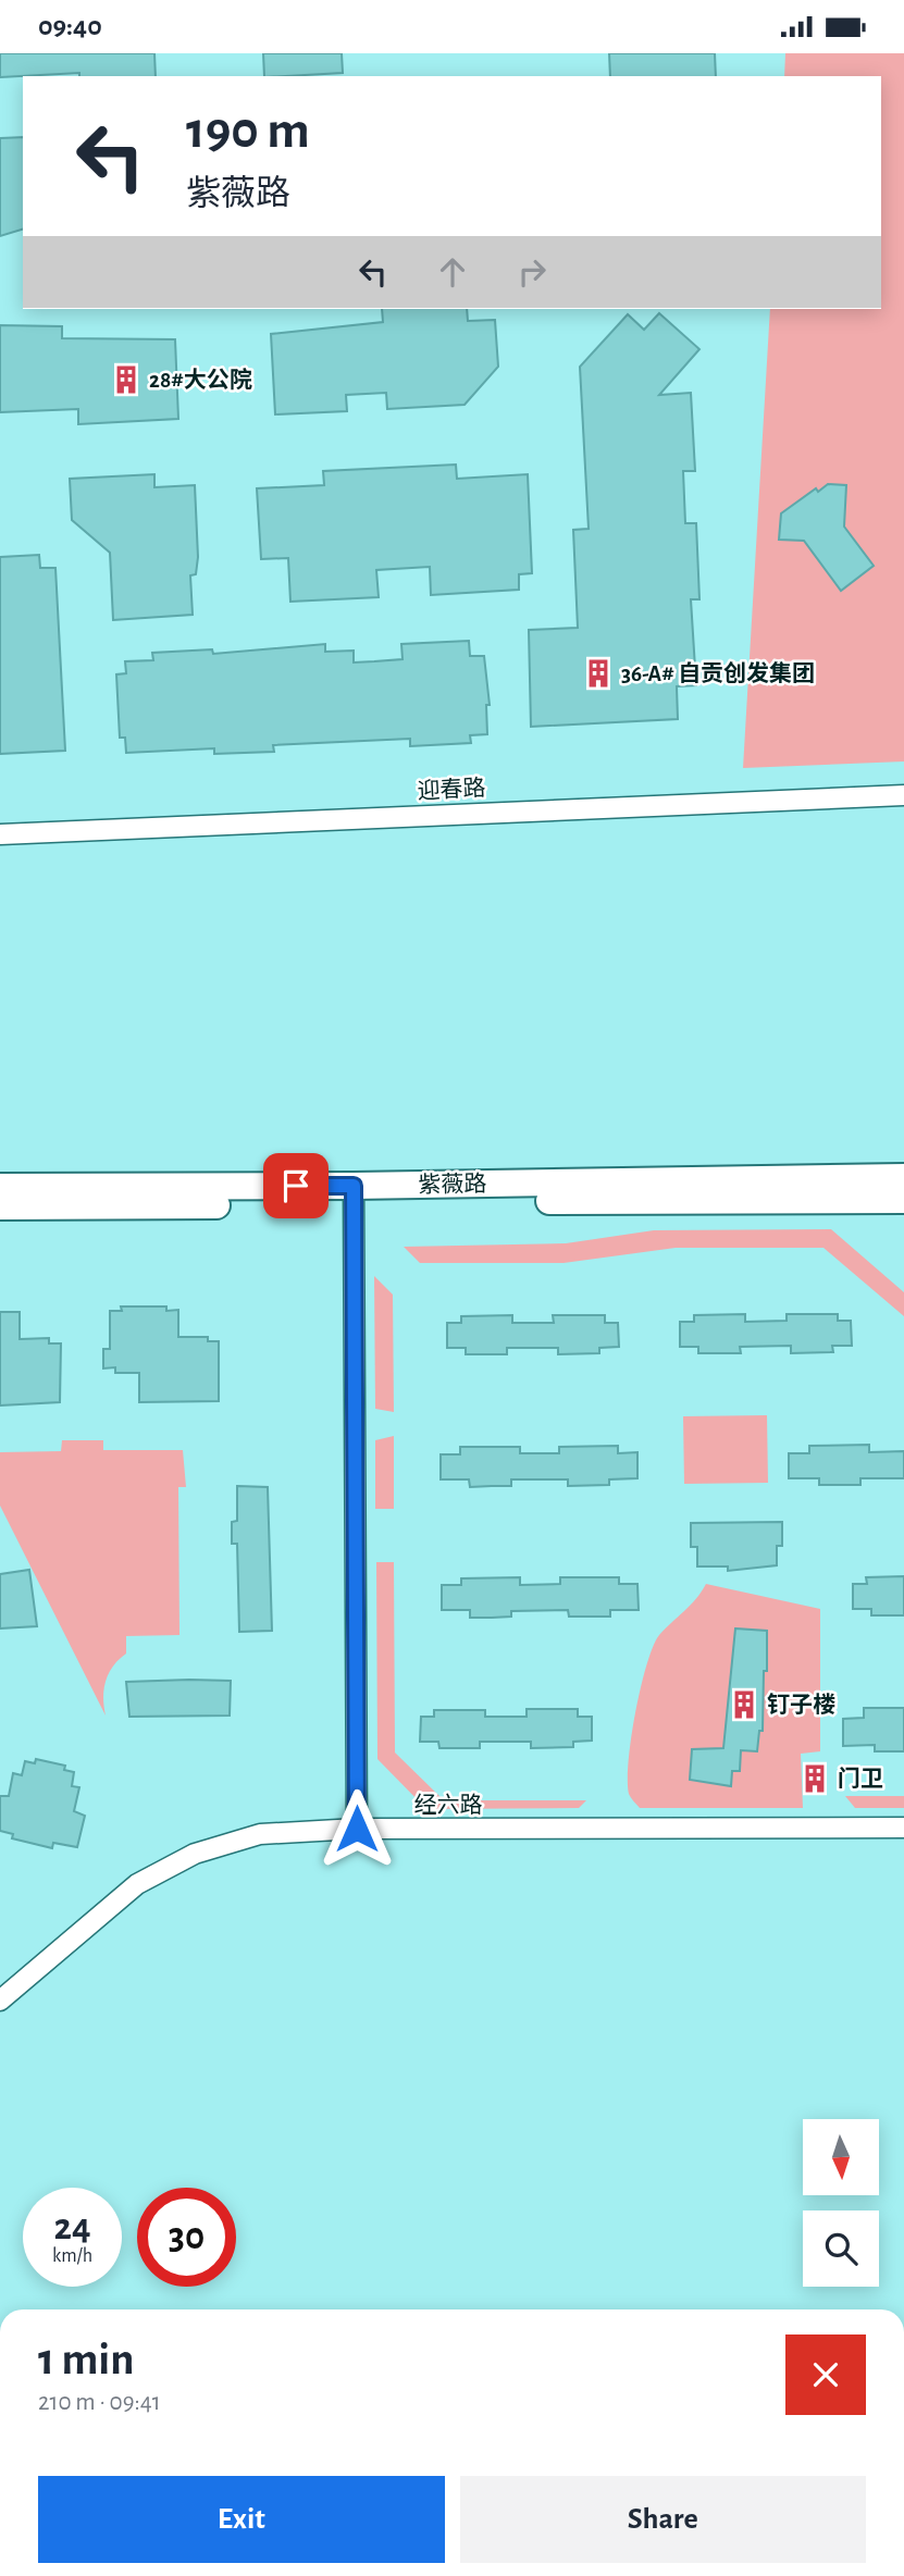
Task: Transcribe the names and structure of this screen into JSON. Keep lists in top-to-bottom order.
{
  "streets": {
    "main road": ["紫薇路"],
    "street": ["迎春路", "经六路"]
  },
  "places": {
    "building": [
      "28#大公院",
      "36-A# 自贡创发集团",
      "钉子楼",
      "门卫"
    ]
  },
  "north": "bottom",
  "page": {
    "status": "09:40",
    "turn": ["190 m", "紫薇路"],
    "speed": "24 km/h",
    "limit": "30",
    "heading": ["1 min", "210 m · 09:41"],
    "buttons": ["Exit", "Share"]
  }
}
